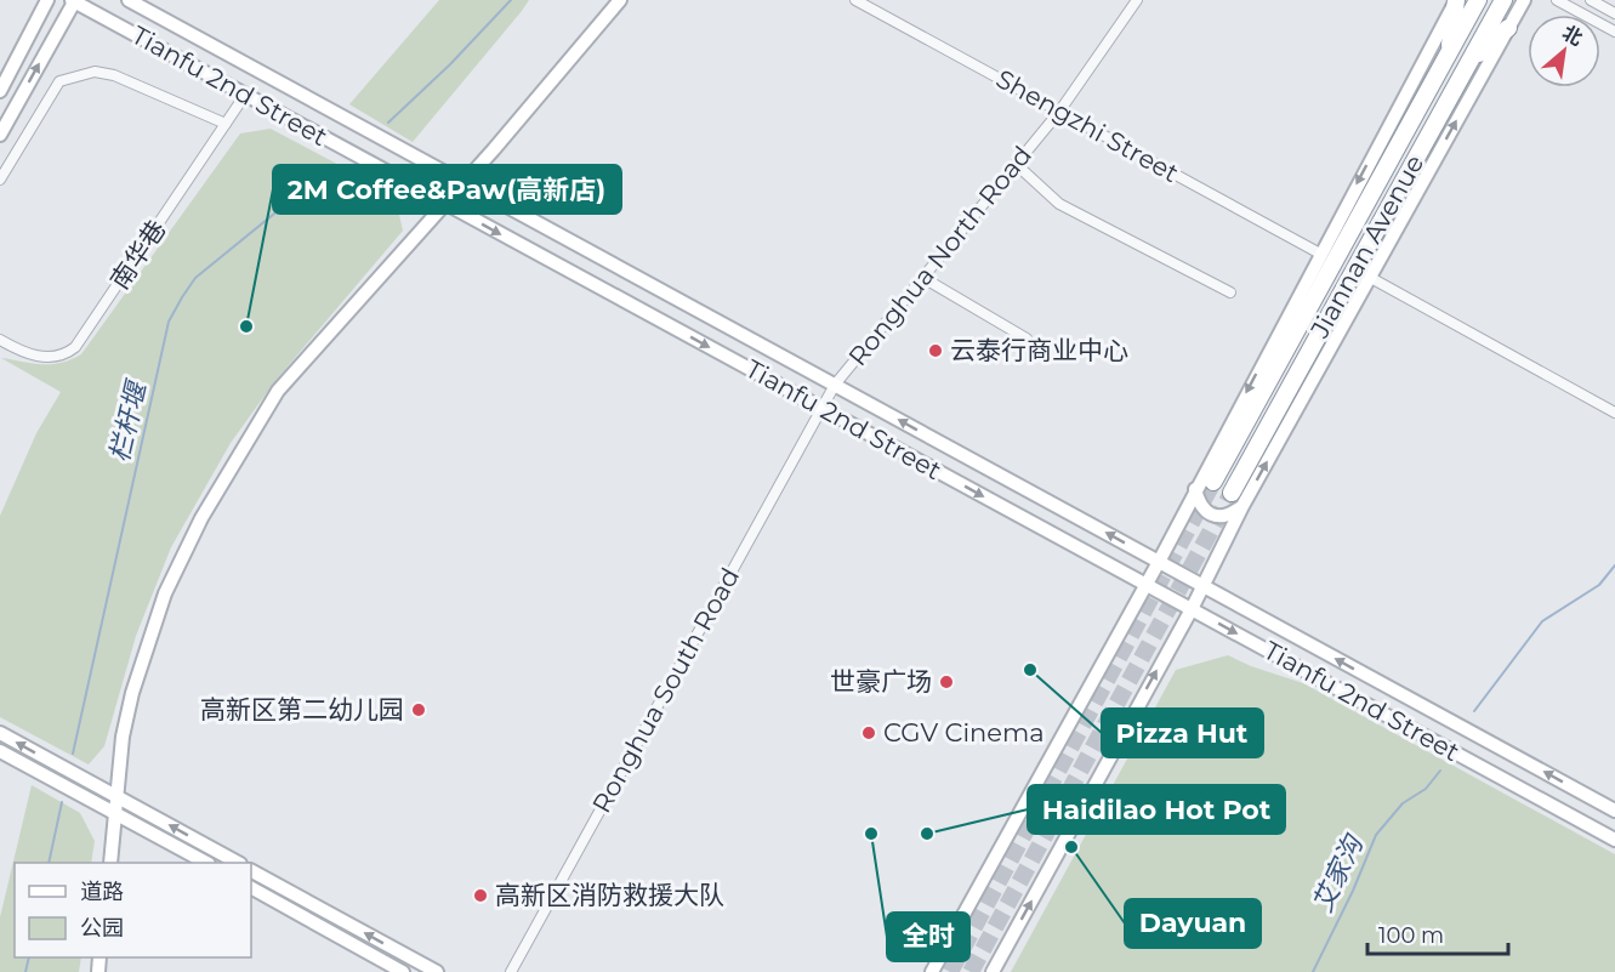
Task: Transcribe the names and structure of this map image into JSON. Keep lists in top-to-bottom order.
{
  "streets": {
    "highway": ["Jiannan Avenue"],
    "main road": ["Tianfu 2nd Street"],
    "street": [
      "Shengzhi Street",
      "南华巷",
      "Ronghua North Road",
      "Ronghua South Road"
    ]
  },
  "crossings": [
    ["Tianfu 2nd Street", "南华巷"],
    ["Tianfu 2nd Street", "Ronghua North Road"],
    ["Tianfu 2nd Street", "Ronghua South Road"],
    ["Shengzhi Street", "Ronghua North Road"],
    ["Ronghua North Road", "Ronghua South Road"]
  ],
  "water": ["栏杆堰", "艾家沟"],
  "places": [
    "2M Coffee&Paw(高新店)",
    "云泰行商业中心",
    "Pizza Hut",
    "世豪广场",
    "高新区第二幼儿园",
    "CGV Cinema",
    "全时",
    "Haidilao Hot Pot",
    "Dayuan",
    "高新区消防救援大队"
  ],
  "legend": ["道路", "公园"],
  "scale_bar": "100 m",
  "north": "top right"
}
